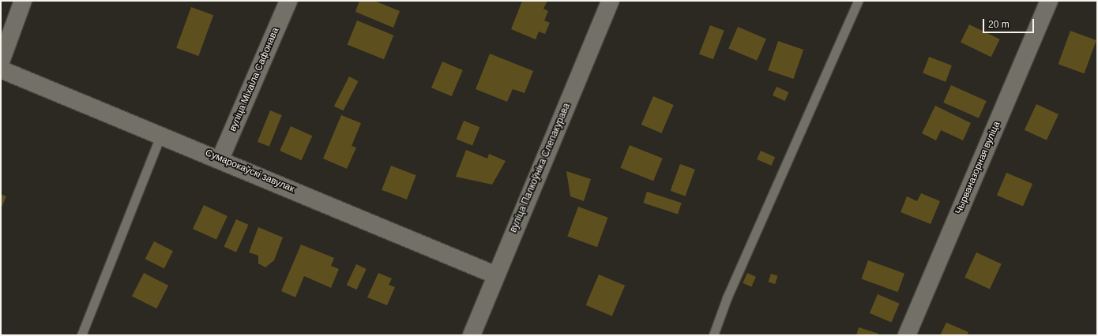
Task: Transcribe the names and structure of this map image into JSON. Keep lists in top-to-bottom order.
{
  "streets": {
    "street": [
      "вуліца Міхаіла Сафонава",
      "вуліца Палкоўніка Слепакурава",
      "Чырваназорная вуліца",
      "Сумарокаўскі завулак"
    ]
  },
  "crossings": [
    ["вуліца Міхаіла Сафонава", "Сумарокаўскі завулак"],
    ["вуліца Палкоўніка Слепакурава", "Сумарокаўскі завулак"]
  ],
  "scale_bar": "20 m"
}
